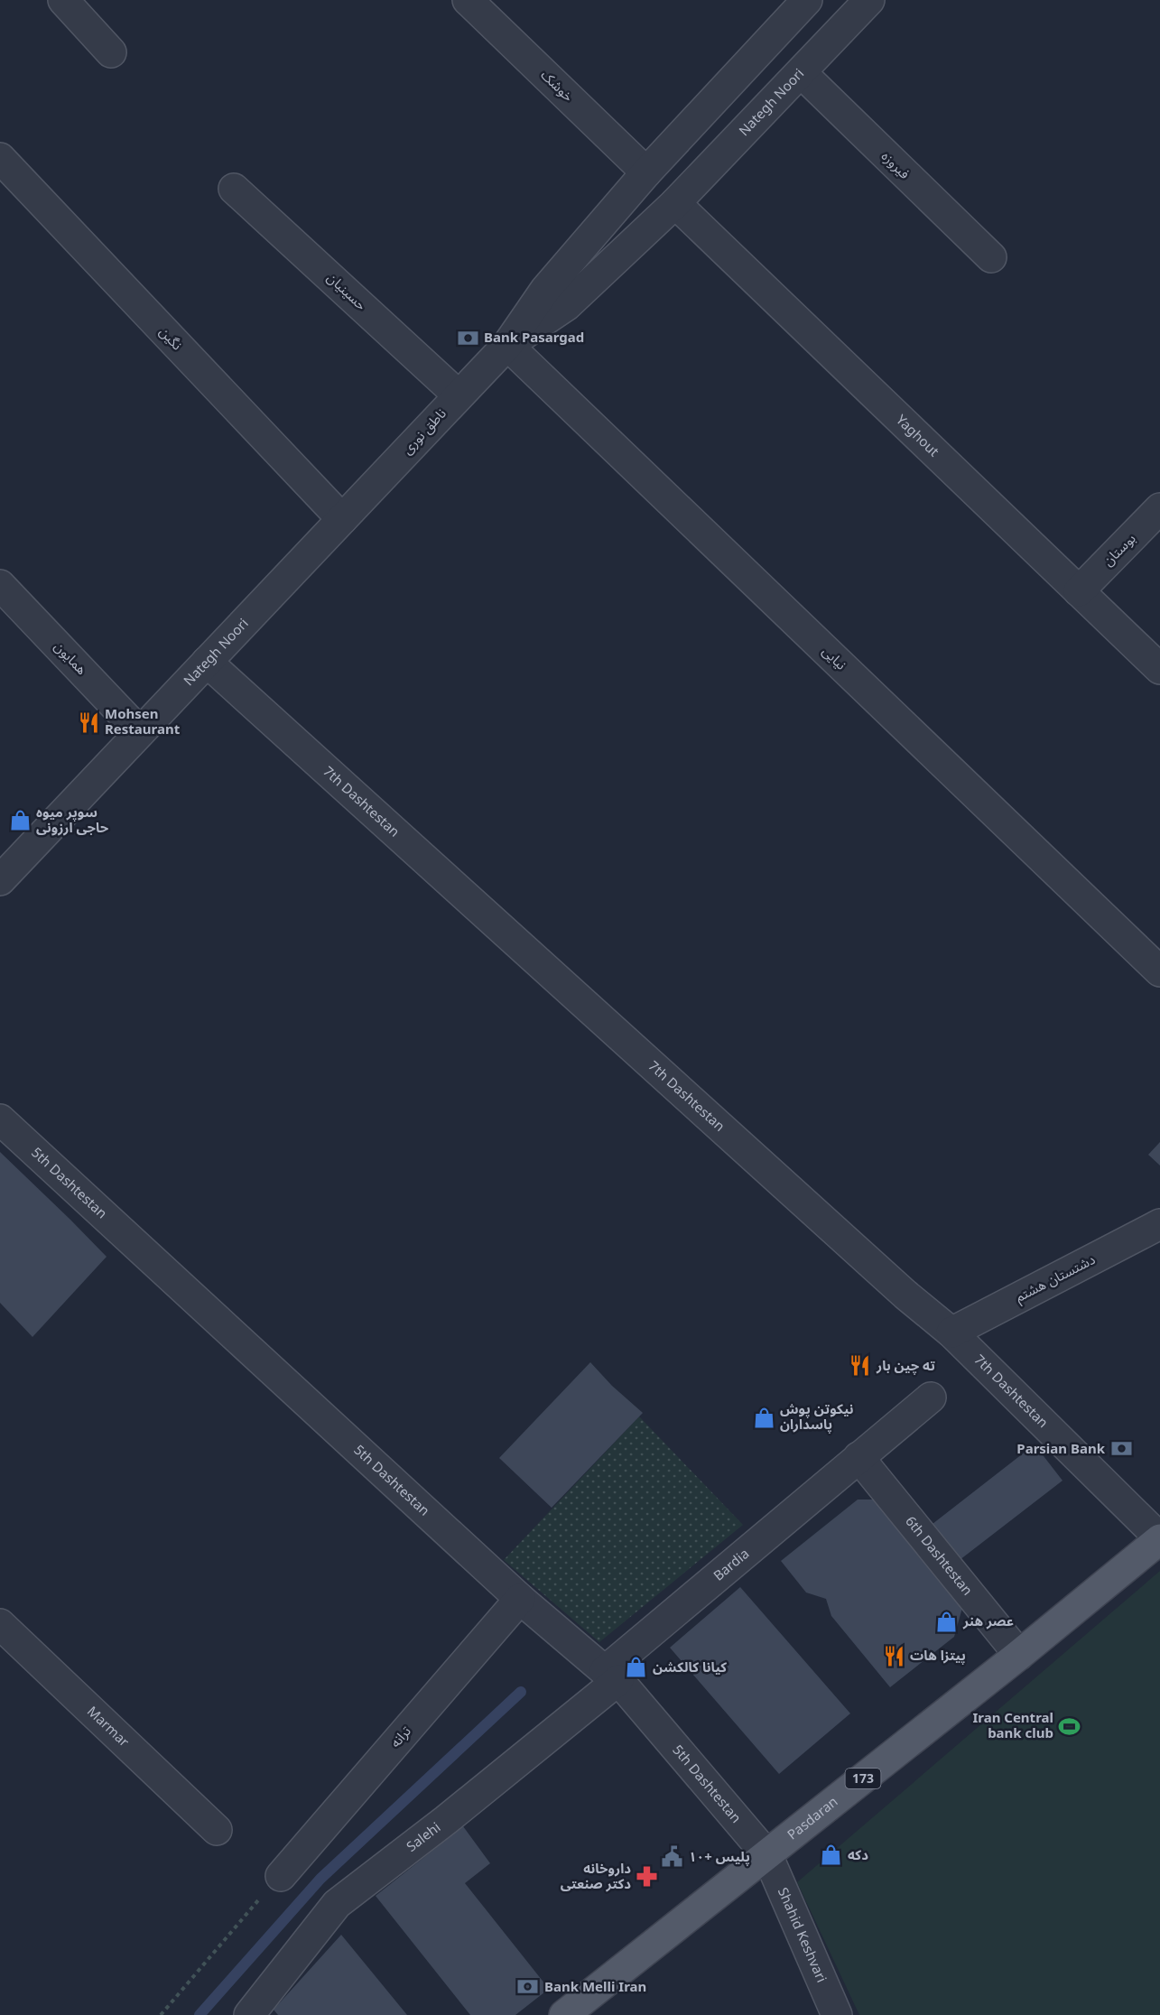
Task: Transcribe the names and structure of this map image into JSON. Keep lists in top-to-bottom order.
{
  "streets": {
    "main road": ["173", "Pasdaran"],
    "street": [
      "خوشک",
      "Nategh Noori",
      "فیروزه",
      "حسینیان",
      "نگین",
      "ناطق نوری",
      "Yaghout",
      "بوستان",
      "همایون",
      "نیایی",
      "7th Dashtestan",
      "5th Dashtestan",
      "دشتستان هشتم",
      "6th Dashtestan",
      "Bardia",
      "Marmar",
      "ترانه",
      "Salehi",
      "Shahid Keshvari"
    ]
  },
  "crossings": [
    ["خوشک", "ناطق نوری"],
    ["Nategh Noori", "فیروزه"],
    ["Nategh Noori", "نگین"],
    ["Nategh Noori", "ناطق نوری"],
    ["Nategh Noori", "Yaghout"],
    ["Nategh Noori", "همایون"],
    ["Nategh Noori", "7th Dashtestan"],
    ["حسینیان", "ناطق نوری"],
    ["نگین", "ناطق نوری"],
    ["ناطق نوری", "Yaghout"],
    ["ناطق نوری", "نیایی"],
    ["Yaghout", "بوستان"],
    ["7th Dashtestan", "دشتستان هشتم"],
    ["7th Dashtestan", "Pasdaran"],
    ["5th Dashtestan", "Bardia"],
    ["5th Dashtestan", "ترانه"],
    ["5th Dashtestan", "Pasdaran"],
    ["5th Dashtestan", "Salehi"],
    ["5th Dashtestan", "Shahid Keshvari"],
    ["6th Dashtestan", "Bardia"],
    ["6th Dashtestan", "Pasdaran"],
    ["Bardia", "Salehi"],
    ["Pasdaran", "Shahid Keshvari"]
  ],
  "places": {
    "bank": ["Bank Pasargad", "Parsian Bank", "Bank Melli Iran"],
    "restaurant": ["Mohsen Restaurant", "ته چین بار", "پیتزا هات"],
    "shop": [
      "سوپر میوه حاجی ارزونی",
      "نیکوتن پوش پاسداران",
      "عصر هنر",
      "کیانا کالکشن",
      "دکه"
    ],
    "sports": ["Iran Central bank club"],
    "public building": ["پلیس +۱۰"],
    "pharmacy": ["داروخانه دکتر صنعتی"]
  }
}
